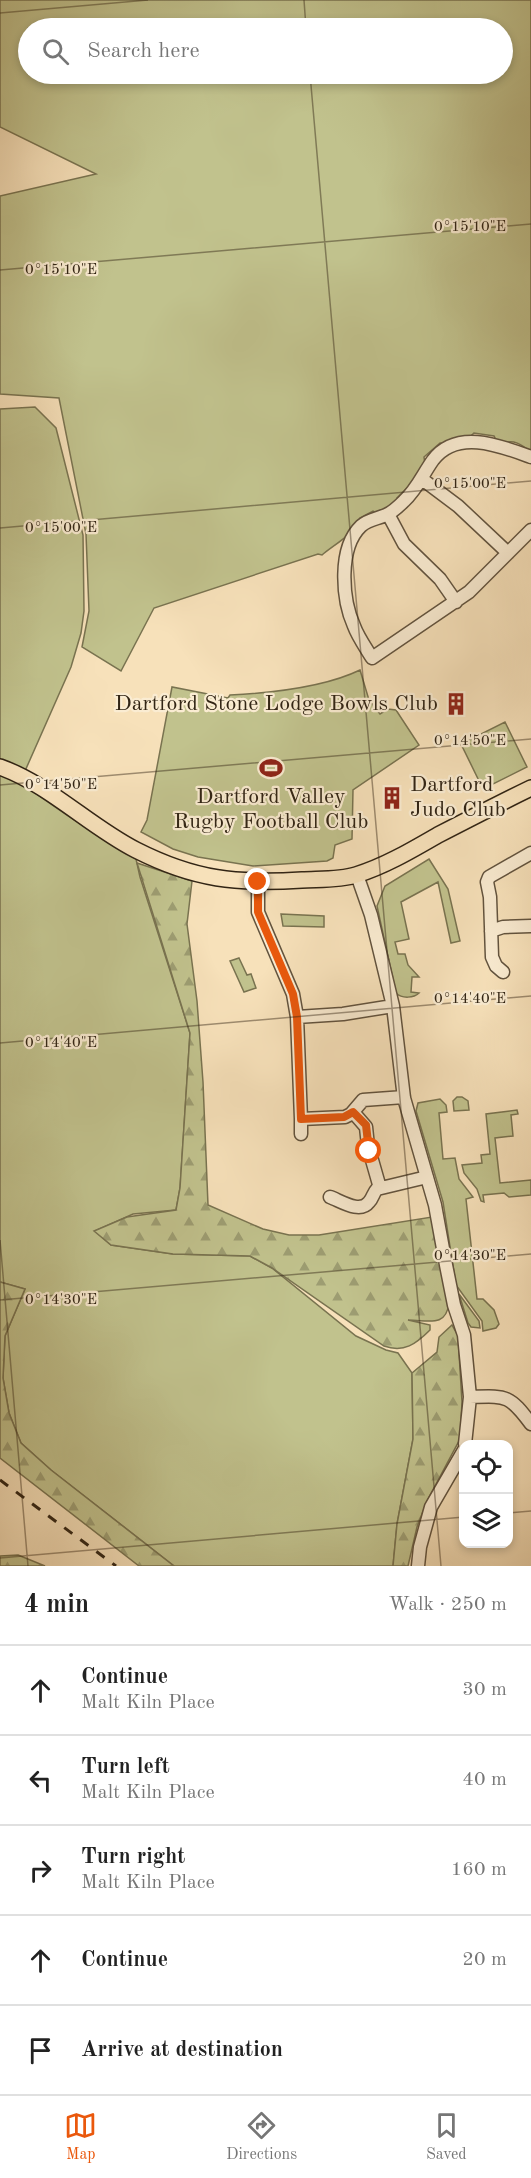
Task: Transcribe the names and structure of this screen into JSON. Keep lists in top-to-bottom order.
{
  "places": {
    "building": ["Dartford Stone Lodge Bowls Club", "Dartford Judo Club"],
    "sports": ["Dartford Valley Rugby Football Club"]
  },
  "page": {
    "search": "Search here",
    "heading": ["4 min", "Walk · 250 m"],
    "list": [
      ["Continue", "Malt Kiln Place", "30 m"],
      ["Turn left", "Malt Kiln Place", "40 m"],
      ["Turn right", "Malt Kiln Place", "160 m"],
      ["Continue", "20 m"],
      "Arrive at destination"
    ],
    "nav": ["Map", "Directions", "Saved"]
  },
  "coordinates": [
    "0°15'10\"E",
    "0°15'00\"E",
    "0°14'50\"E",
    "0°14'40\"E",
    "0°14'30\"E"
  ]
}
